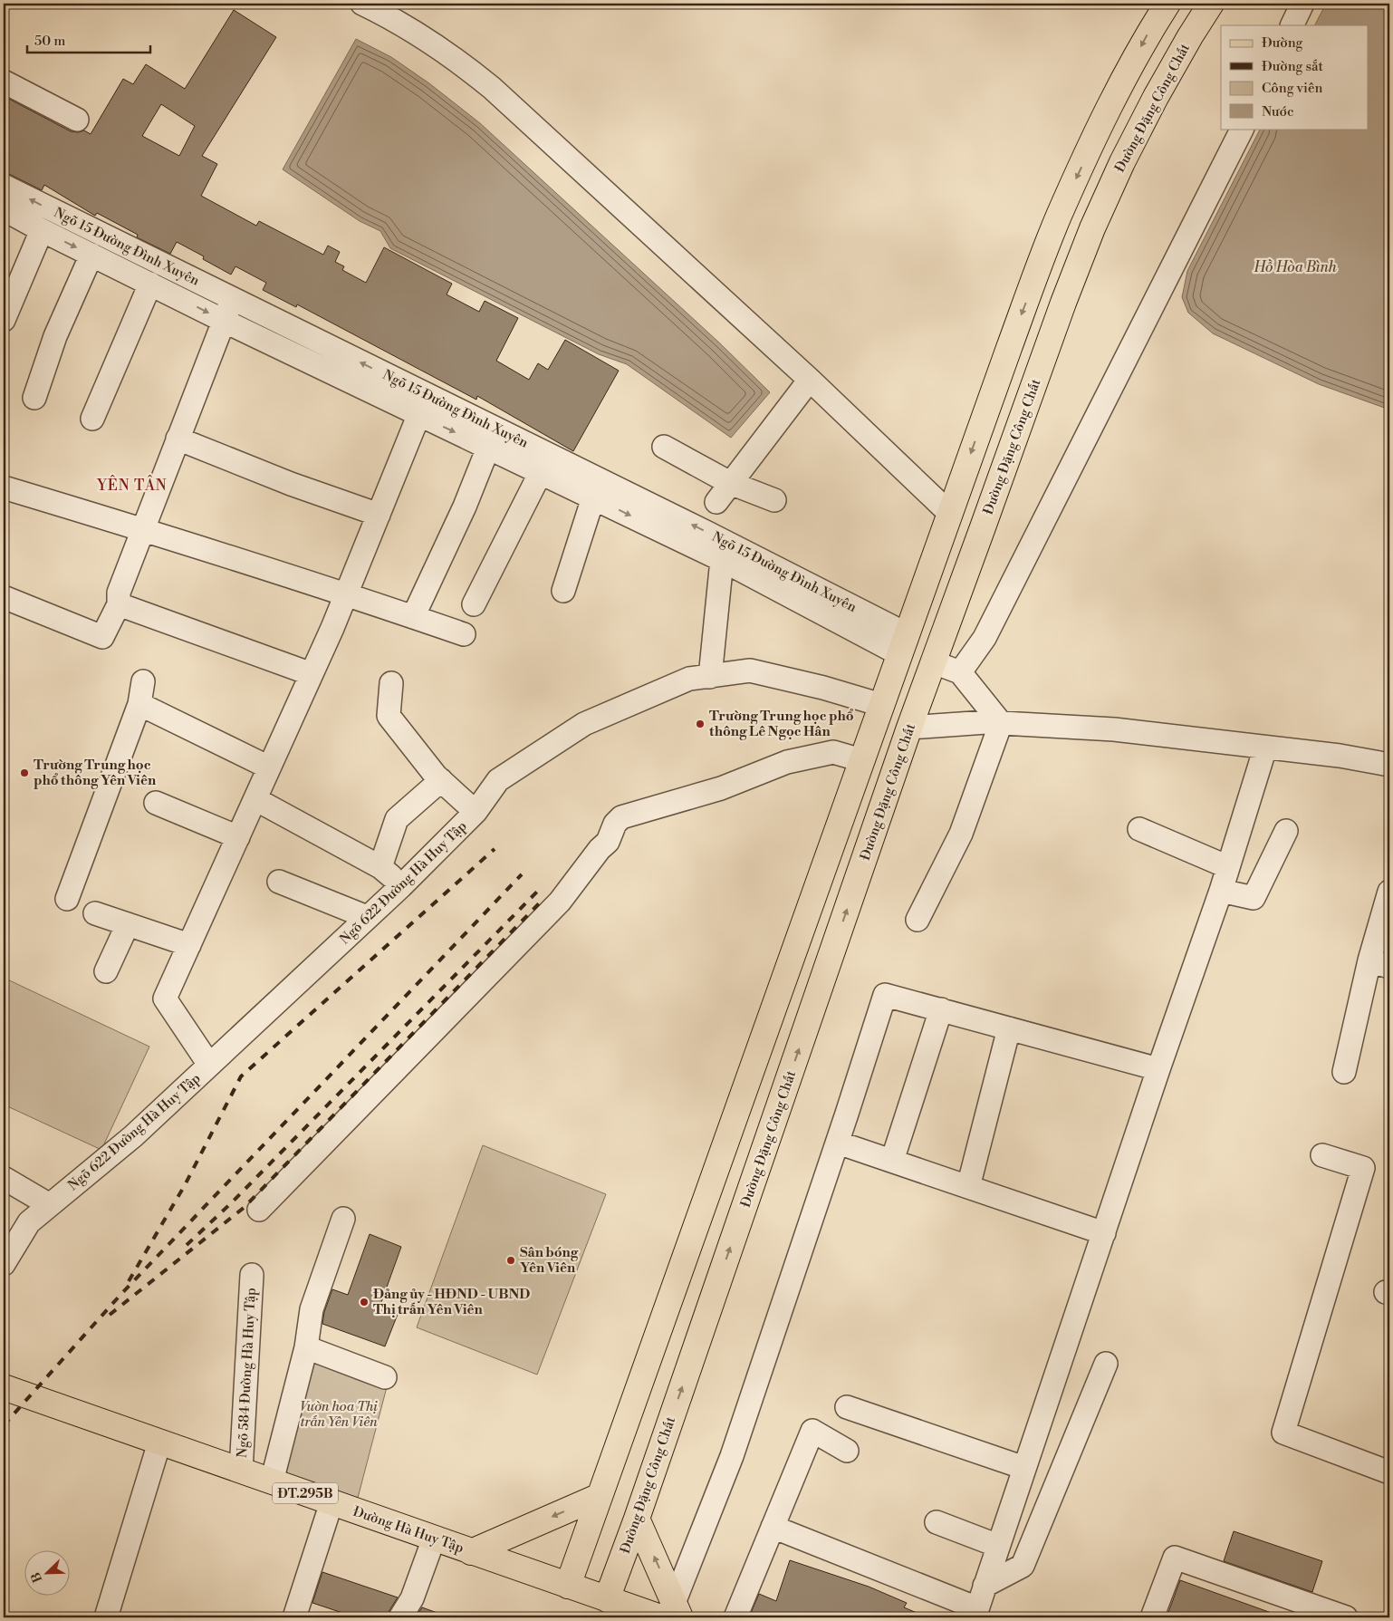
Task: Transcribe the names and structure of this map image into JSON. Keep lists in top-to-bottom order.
{
  "streets": {
    "main road": ["Đường Đặng Công Chất", "ĐT.295B", "Đường Hà Huy Tập"],
    "street": ["Ngõ 15 Đường Đình Xuyên", "Ngõ 622 Đường Hà Huy Tập", "Ngõ 584 Đường Hà Huy Tập"]
  },
  "crossings": [
    ["Đường Đặng Công Chất", "Đường Hà Huy Tập"],
    ["Ngõ 584 Đường Hà Huy Tập", "Đường Hà Huy Tập"]
  ],
  "districts": ["YÊN TÂN"],
  "water": ["Hồ Hòa Bình"],
  "parks": ["Vườn hoa Thị trấn Yên Viên"],
  "places": [
    "Trường Trung học phổ thông Lê Ngọc Hân",
    "Trường Trung học phổ thông Yên Viên",
    "Sân bóng Yên Viên",
    "Đảng ủy - HĐND - UBND Thị trấn Yên Viên"
  ],
  "legend": [
    "Đường",
    "Đường sắt",
    "Công viên",
    "Nước"
  ],
  "scale_bar": "50 m",
  "north": "bottom left"
}
